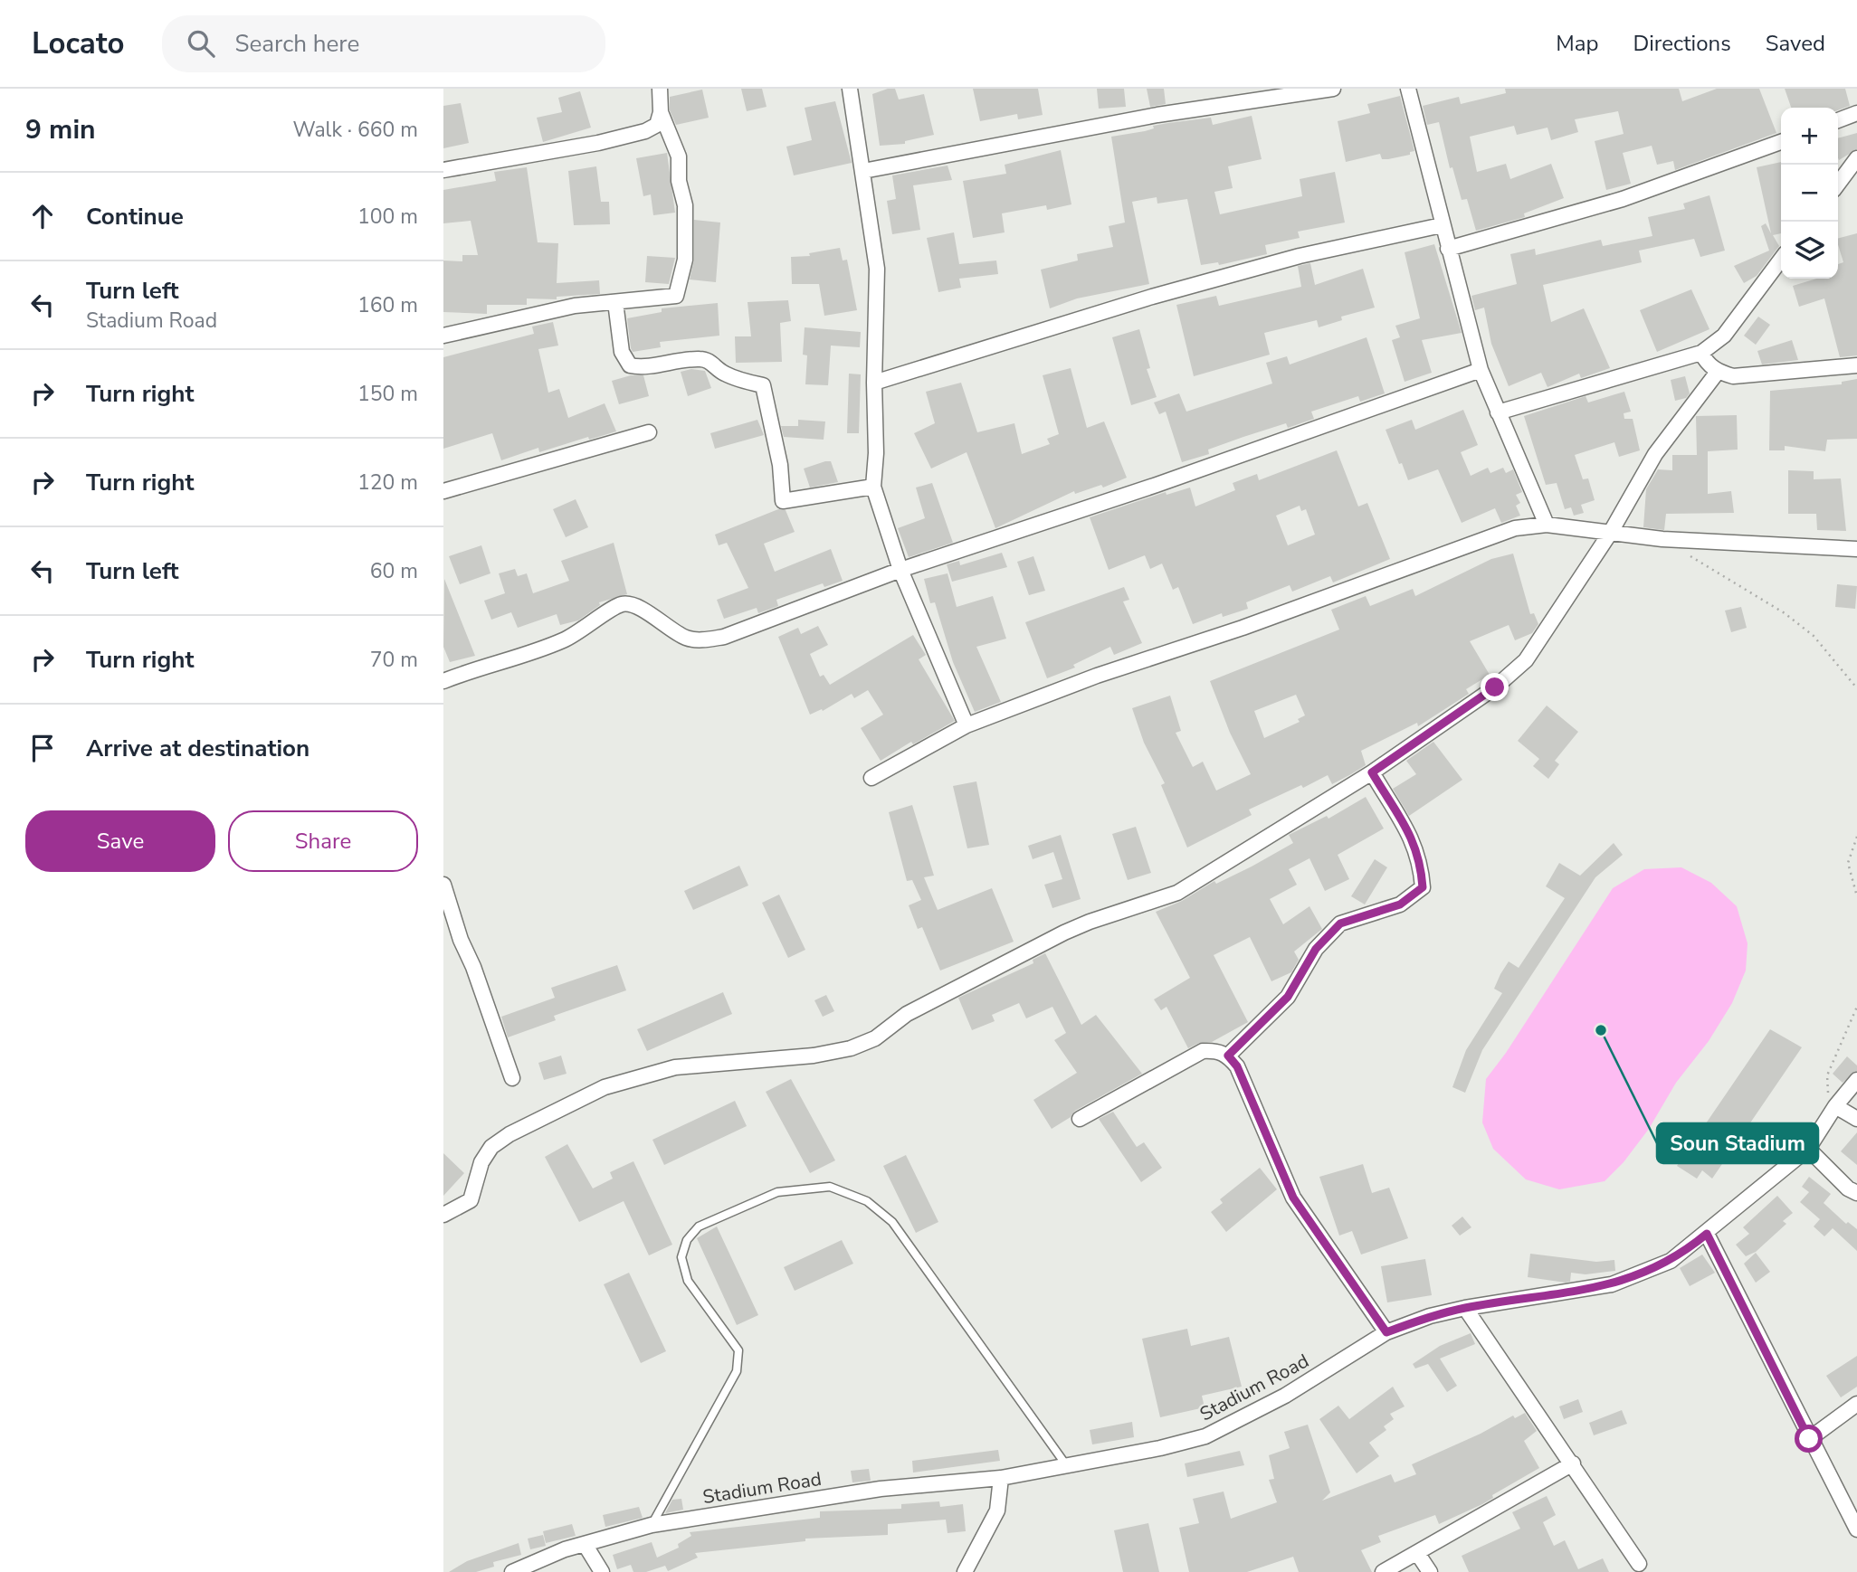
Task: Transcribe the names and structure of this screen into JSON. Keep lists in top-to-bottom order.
{
  "streets": {
    "street": ["Stadium Road"]
  },
  "places": ["Soun Stadium"],
  "page": {
    "header": "Locato",
    "search": "Search here",
    "nav": ["Map", "Directions", "Saved"],
    "heading": ["9 min", "Walk · 660 m"],
    "map_buttons": ["+", "−"],
    "list": [
      ["Continue", "100 m"],
      ["Turn left", "Stadium Road", "160 m"],
      ["Turn right", "150 m"],
      ["Turn right", "120 m"],
      ["Turn left", "60 m"],
      ["Turn right", "70 m"],
      "Arrive at destination"
    ],
    "buttons": ["Save", "Share"]
  }
}
